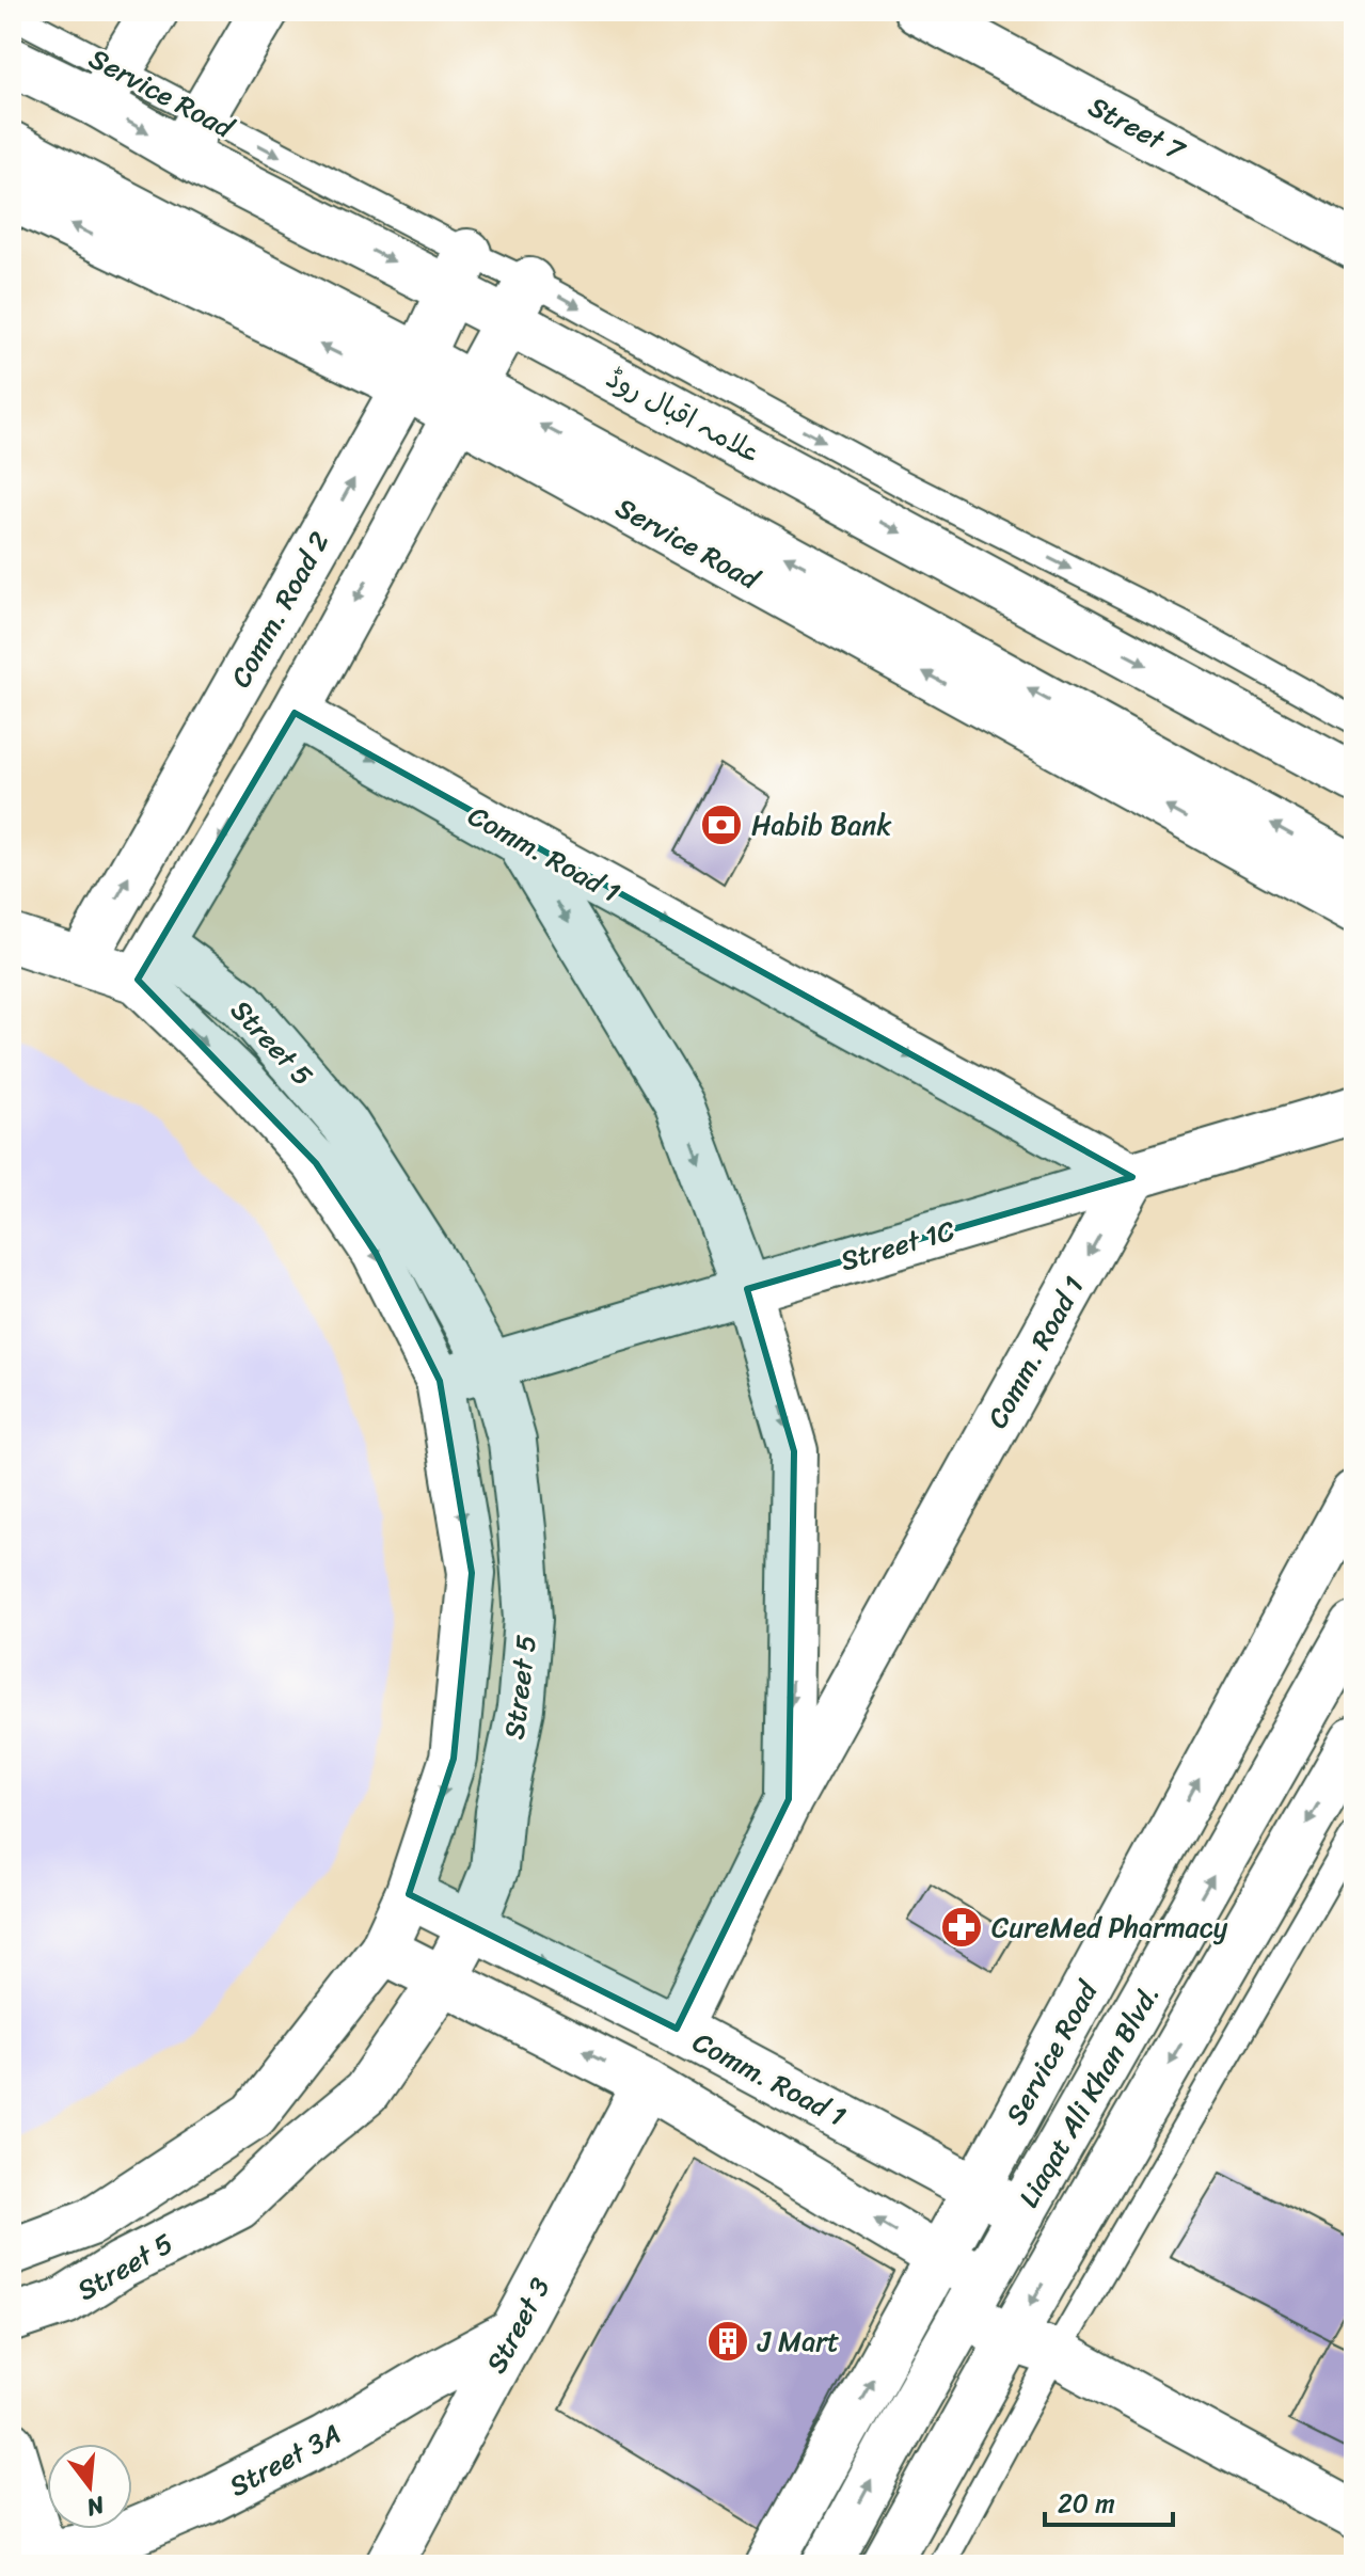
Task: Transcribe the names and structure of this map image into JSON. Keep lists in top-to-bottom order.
{
  "streets": {
    "street": [
      "Service Road",
      "Street 7",
      "علامہ اقبال روڈ",
      "Comm. Road 2",
      "Comm. Road 1",
      "Street 5",
      "Street 1C",
      "Liaqat Ali Khan Blvd.",
      "Street 3",
      "Street 3A"
    ]
  },
  "crossings": [
    ["Service Road", "علامہ اقبال روڈ"],
    ["Service Road", "Comm. Road 1"],
    ["علامہ اقبال روڈ", "Comm. Road 2"],
    ["Comm. Road 2", "Street 5"],
    ["Comm. Road 1", "Street 1C"],
    ["Comm. Road 1", "Liaqat Ali Khan Blvd."],
    ["Street 5", "Street 1C"],
    ["Street 3", "Street 3A"]
  ],
  "places": {
    "bank": ["Habib Bank"],
    "pharmacy": ["CureMed Pharmacy"],
    "building": ["J Mart"]
  },
  "scale_bar": "20 m",
  "north": "bottom"
}
